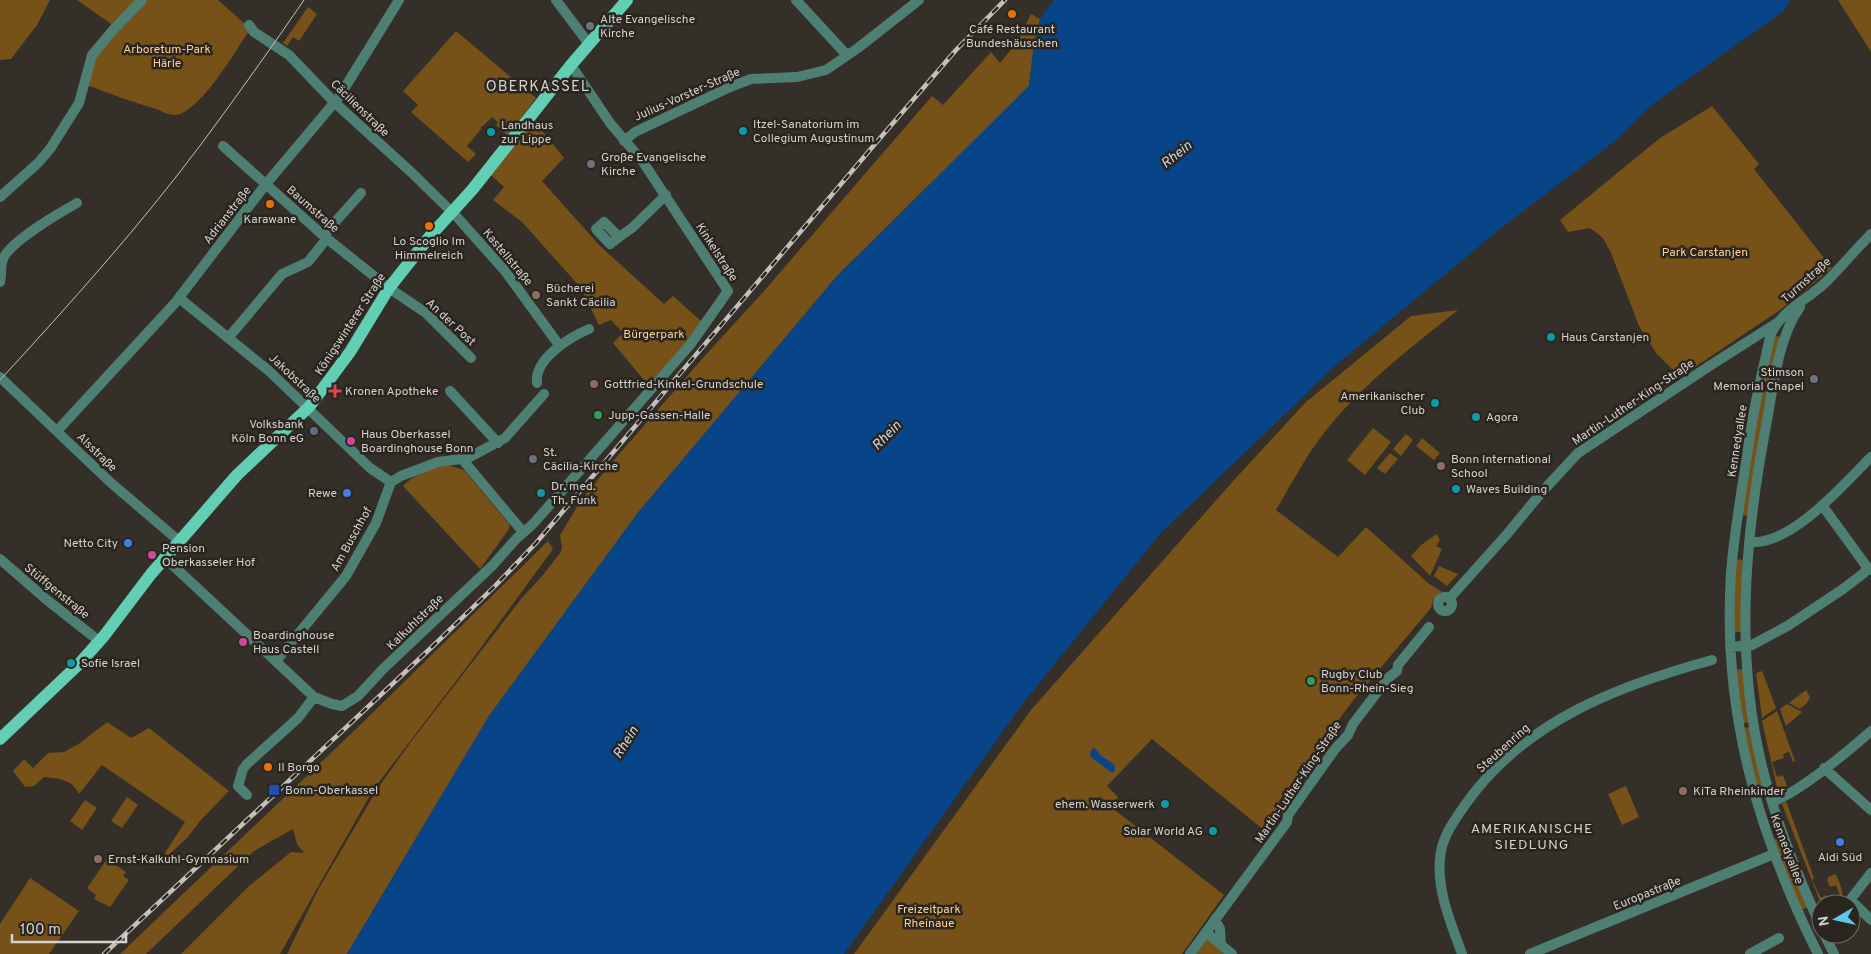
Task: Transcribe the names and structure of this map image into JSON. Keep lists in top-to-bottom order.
{
  "streets": {
    "main road": ["Königswinterer Straße"],
    "street": [
      "Julius-Vorster-Straße",
      "Cäcilienstraße",
      "Baumstraße",
      "Adrianstraße",
      "Kinkelstraße",
      "Kastellstraße",
      "Turmstraße",
      "An der Post",
      "Jakobstraße",
      "Martin-Luther-King-Straße",
      "Kennedyallee",
      "Alsstraße",
      "Am Buschhof",
      "Stüffgenstraße",
      "Kalkuhlstraße",
      "Steubenring",
      "Europastraße"
    ]
  },
  "crossings": [
    ["Julius-Vorster-Straße", "Kinkelstraße"],
    ["Cäcilienstraße", "Adrianstraße"],
    ["Cäcilienstraße", "Kastellstraße"],
    ["Cäcilienstraße", "Königswinterer Straße"],
    ["Baumstraße", "Adrianstraße"],
    ["Baumstraße", "An der Post"],
    ["Baumstraße", "Königswinterer Straße"],
    ["Adrianstraße", "Jakobstraße"],
    ["Adrianstraße", "Alsstraße"],
    ["Kinkelstraße", "Königswinterer Straße"],
    ["Kinkelstraße", "Kalkuhlstraße"],
    ["Kastellstraße", "Königswinterer Straße"],
    ["Turmstraße", "Martin-Luther-King-Straße"],
    ["Turmstraße", "Kennedyallee"],
    ["An der Post", "Königswinterer Straße"],
    ["Königswinterer Straße", "Jakobstraße"],
    ["Königswinterer Straße", "Alsstraße"],
    ["Königswinterer Straße", "Stüffgenstraße"],
    ["Königswinterer Straße", "Kalkuhlstraße"],
    ["Jakobstraße", "Am Buschhof"],
    ["Martin-Luther-King-Straße", "Kennedyallee"],
    ["Kennedyallee", "Europastraße"],
    ["Am Buschhof", "Kalkuhlstraße"]
  ],
  "districts": ["OBERKASSEL", "AMERIKANISCHE SIEDLUNG"],
  "water": ["Rhein"],
  "parks": [
    "Arboretum-Park Härle",
    "Park Carstanjen",
    "Bürgerpark",
    "Freizeitpark Rheinaue"
  ],
  "places": {
    "other": [
      "Café Restaurant Bundeshäuschen",
      "Alte Evangelische Kirche",
      "Itzel-Sanatorium im Collegium Augustinum",
      "Landhaus zur Lippe",
      "Große Evangelische Kirche",
      "Karawane",
      "Lo Scoglio Im Himmelreich",
      "Bücherei Sankt Cäcilia",
      "Haus Carstanjen",
      "Stimson Memorial Chapel",
      "Gottfried-Kinkel-Grundschule",
      "Amerikanischer Club",
      "Jupp-Gassen-Halle",
      "Agora",
      "Volksbank Köln Bonn eG",
      "Haus Oberkassel Boardinghouse Bonn",
      "St. Cäcilia-Kirche",
      "Bonn International School",
      "Waves Building",
      "Rewe",
      "Dr. med. Th. Funk",
      "Netto City",
      "Pension Oberkasseler Hof",
      "Boardinghouse Haus Castell",
      "Sofie Israel",
      "Rugby Club Bonn-Rhein-Sieg",
      "Il Borgo",
      "KiTa Rheinkinder",
      "ehem. Wasserwerk",
      "Solar World AG",
      "Aldi Süd",
      "Ernst-Kalkuhl-Gymnasium"
    ],
    "health": ["Kronen Apotheke"],
    "transit": ["Bonn-Oberkassel"]
  },
  "scale_bar": "100 m",
  "north": "left"
}
